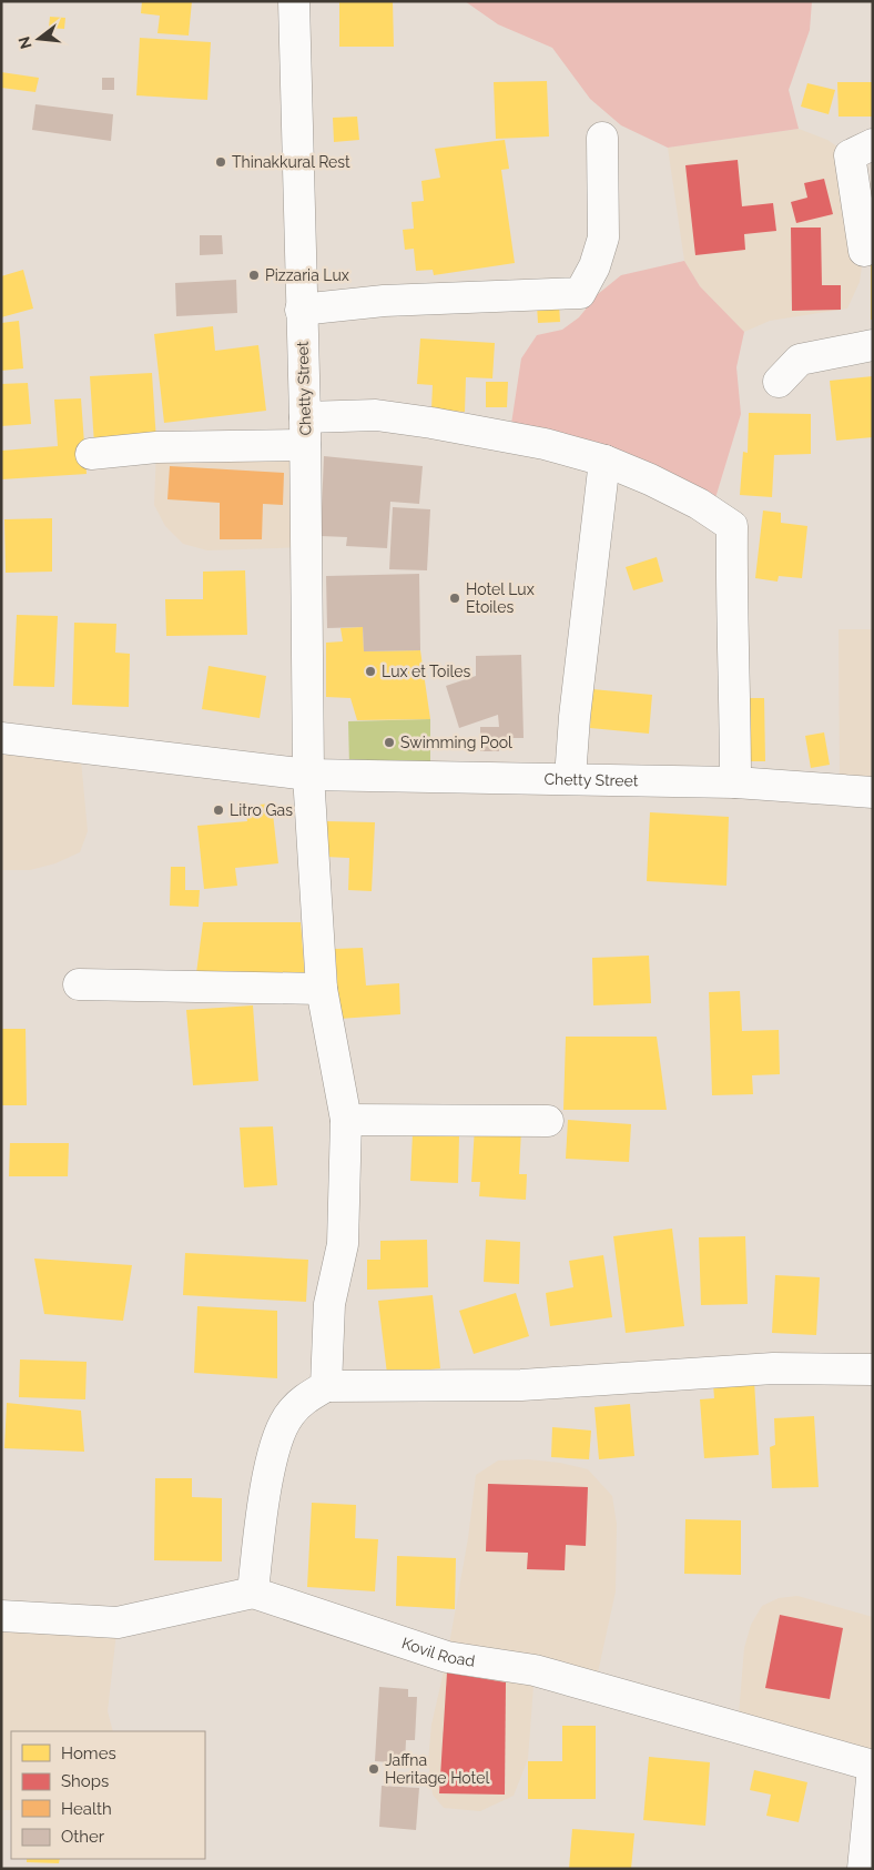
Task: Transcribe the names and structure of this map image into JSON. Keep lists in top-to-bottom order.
{
  "streets": {
    "street": ["Chetty Street", "Kovil Road"]
  },
  "places": [
    "Thinakkural Rest",
    "Pizzaria Lux",
    "Hotel Lux Etoiles",
    "Lux et Toiles",
    "Swimming Pool",
    "Litro Gas",
    "Jaffna Heritage Hotel"
  ],
  "legend": [
    "Homes",
    "Shops",
    "Health",
    "Other"
  ],
  "north": "left"
}
